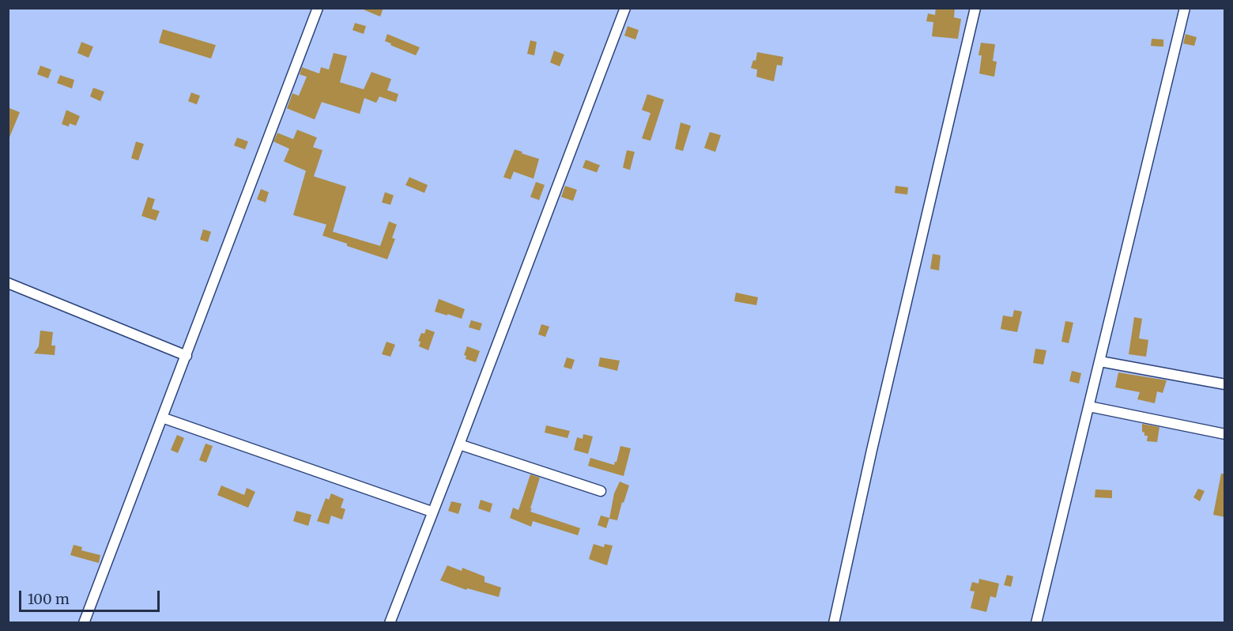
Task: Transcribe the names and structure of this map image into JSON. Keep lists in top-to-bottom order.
{
  "scale_bar": "100 m"
}
